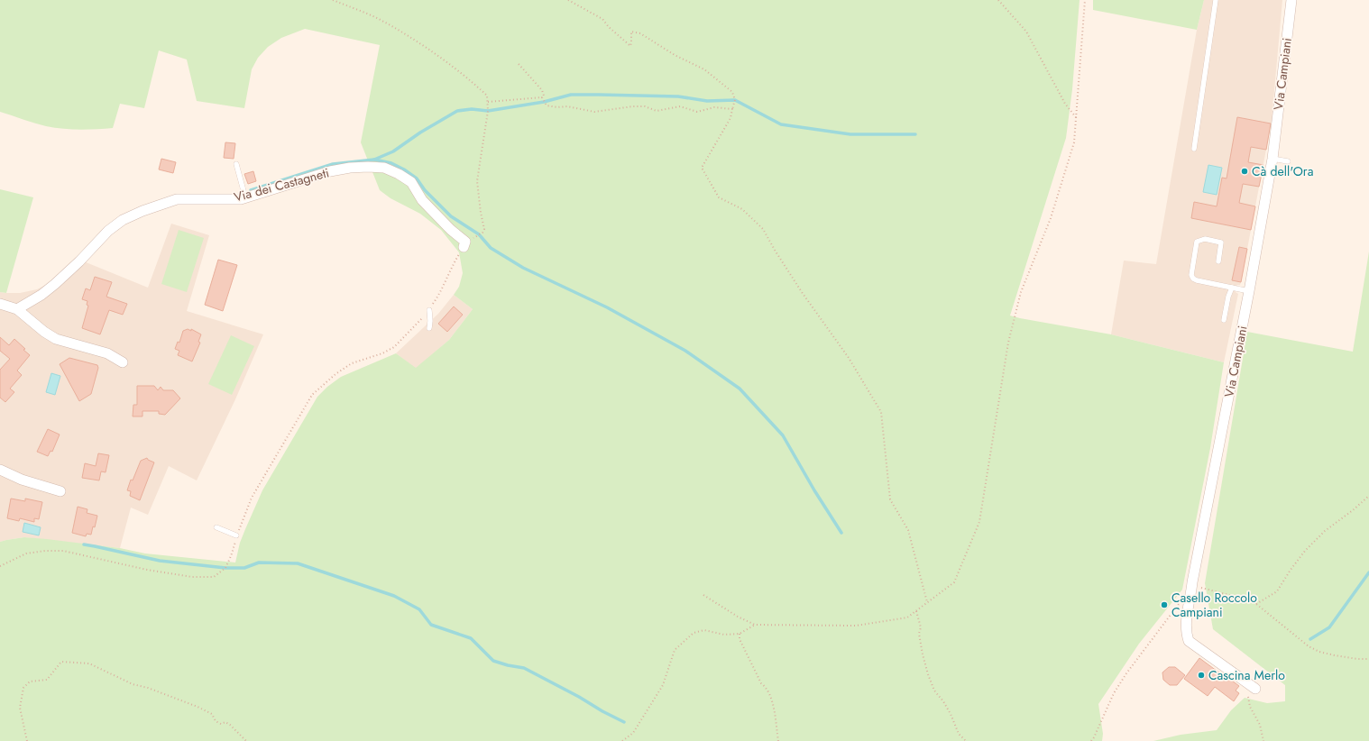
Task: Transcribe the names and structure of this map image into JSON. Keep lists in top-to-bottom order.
{
  "streets": {
    "street": ["Via Campiani", "Via dei Castagneti"]
  },
  "places": ["Cà dell'Ora", "Casello Roccolo Campiani", "Cascina Merlo"]
}
